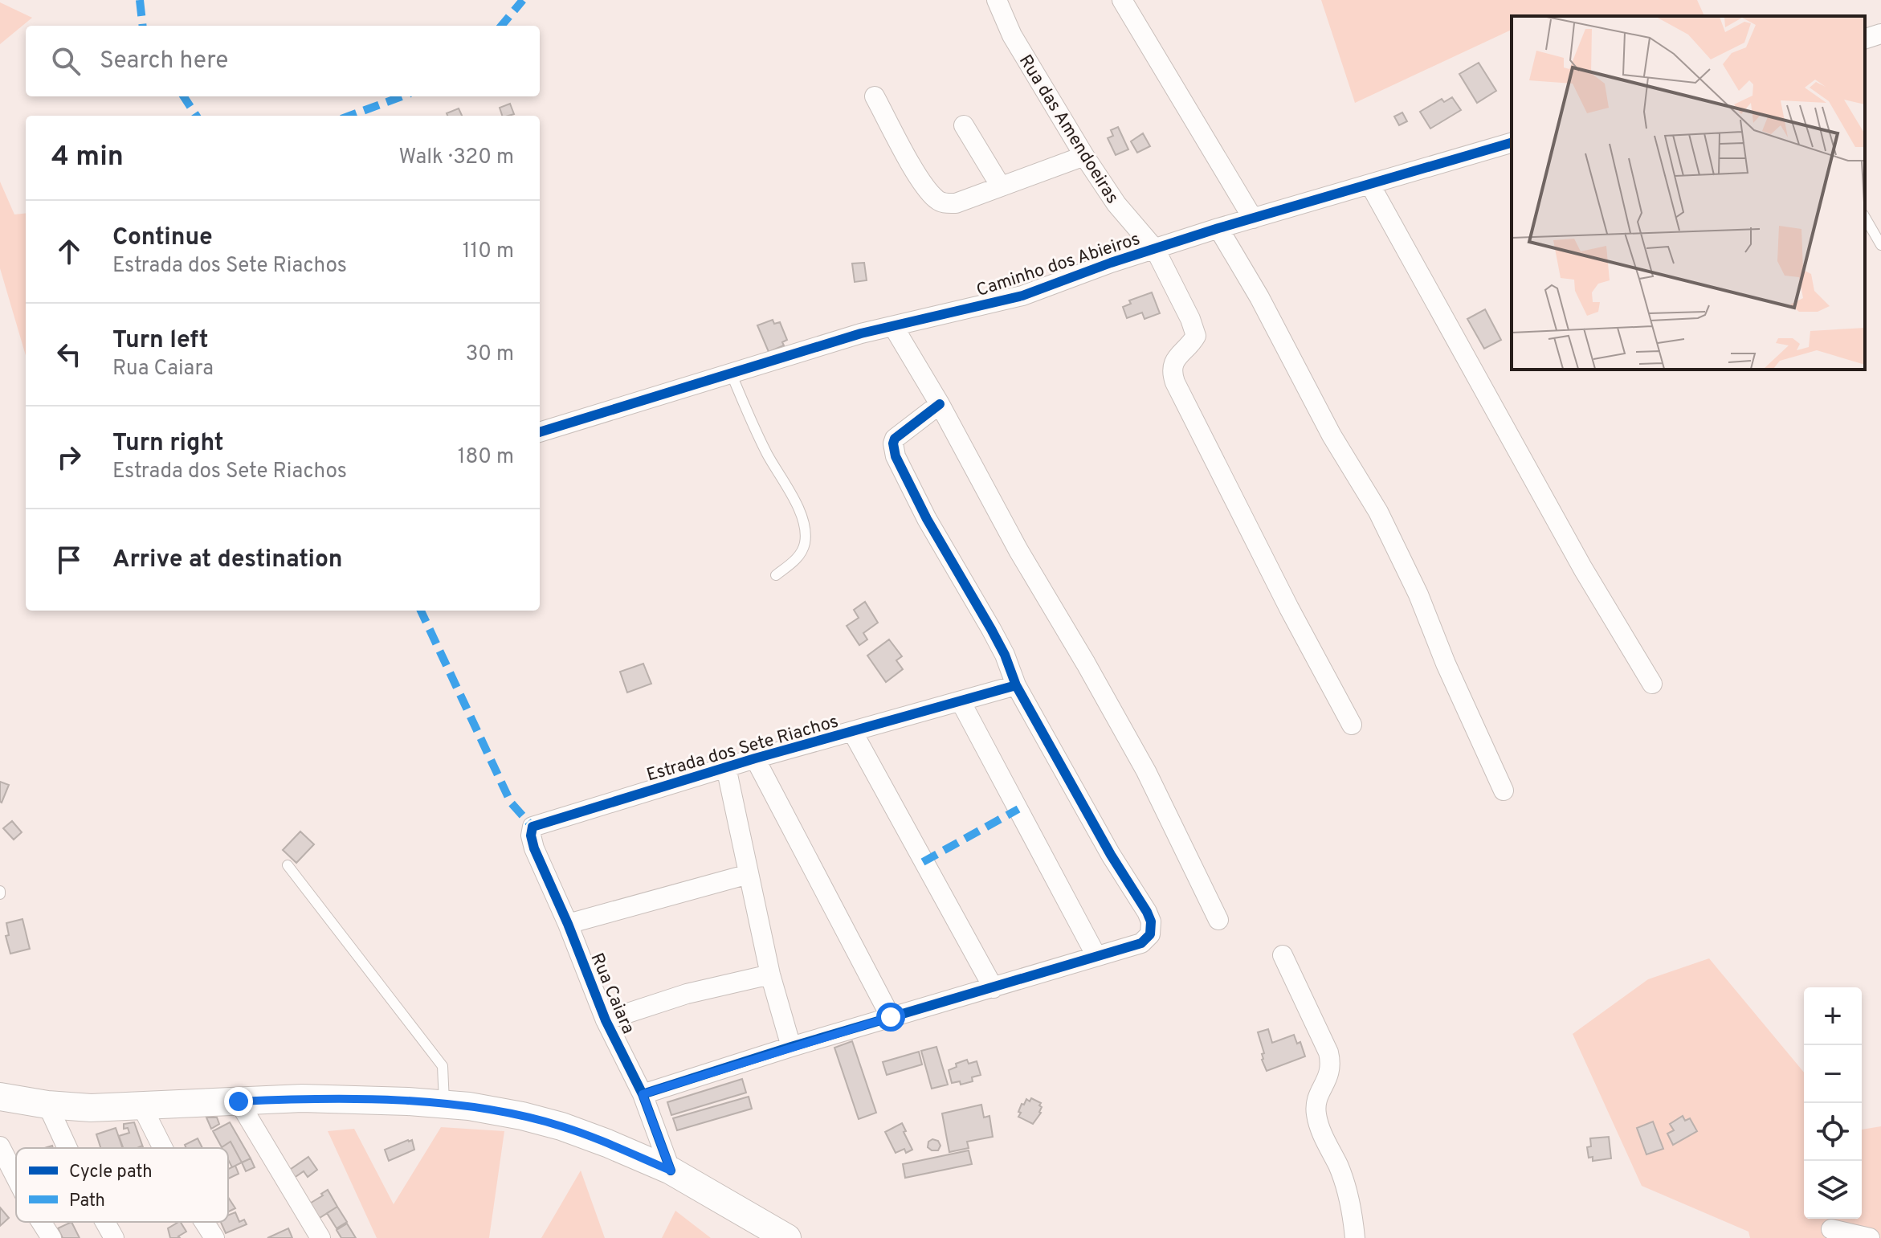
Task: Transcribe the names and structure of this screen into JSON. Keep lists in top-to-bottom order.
{
  "streets": {
    "street": [
      "Rua das Amendoeiras",
      "Caminho dos Abieiros",
      "Estrada dos Sete Riachos",
      "Rua Caiara"
    ]
  },
  "crossings": [
    ["Rua das Amendoeiras", "Caminho dos Abieiros"],
    ["Estrada dos Sete Riachos", "Rua Caiara"]
  ],
  "legend": ["Cycle path", "Path"],
  "page": {
    "search": "Search here",
    "heading": ["4 min", "Walk · 320 m"],
    "list": [
      ["Continue", "Estrada dos Sete Riachos", "110 m"],
      ["Turn left", "Rua Caiara", "30 m"],
      ["Turn right", "Estrada dos Sete Riachos", "180 m"],
      "Arrive at destination"
    ],
    "map_buttons": ["+", "−"]
  }
}
